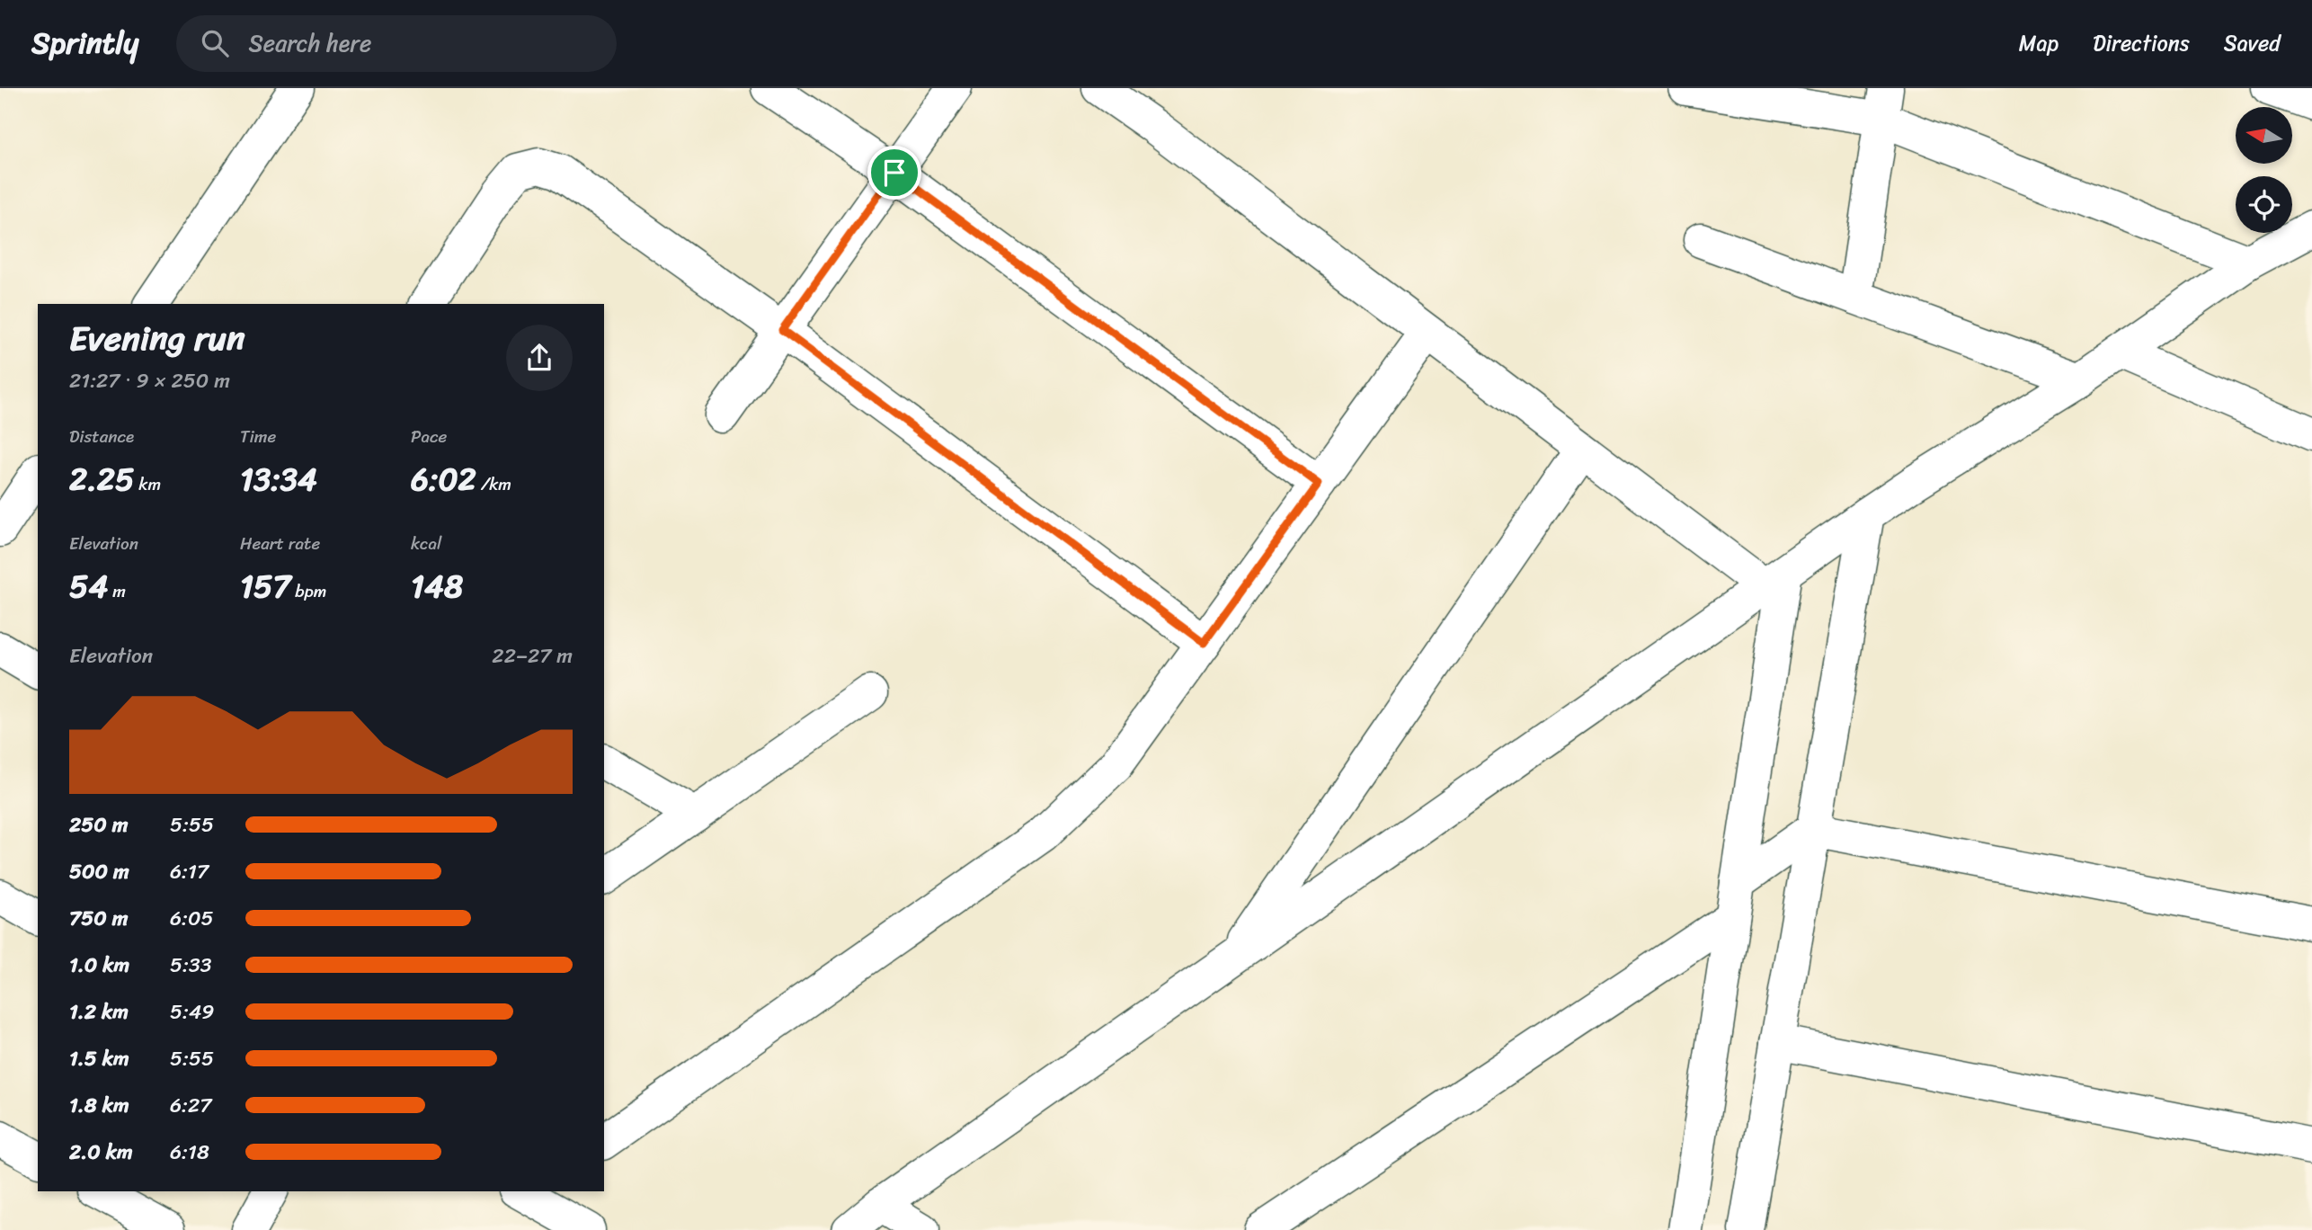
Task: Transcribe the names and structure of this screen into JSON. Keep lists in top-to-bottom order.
{
  "north": "left",
  "page": {
    "header": "Sprintly",
    "search": "Search here",
    "nav": ["Map", "Directions", "Saved"],
    "heading": ["Evening run", "21:27 · 9 × 250 m"],
    "stats": [
      ["Distance", "2.25 km"],
      ["Time", "13:34"],
      ["Pace", "6:02 /km"],
      ["Elevation", "54 m"],
      ["Heart rate", "157 bpm"],
      ["kcal", "148"]
    ],
    "chart": ["Elevation", "22–27 m"],
    "list": [
      {
        "name": "250 m",
        "note": "5:55"
      },
      {
        "name": "500 m",
        "note": "6:17"
      },
      {
        "name": "750 m",
        "note": "6:05"
      },
      {
        "name": "1.0 km",
        "note": "5:33"
      },
      {
        "name": "1.2 km",
        "note": "5:49"
      },
      {
        "name": "1.5 km",
        "note": "5:55"
      },
      {
        "name": "1.8 km",
        "note": "6:27"
      },
      {
        "name": "2.0 km",
        "note": "6:18"
      }
    ]
  }
}
